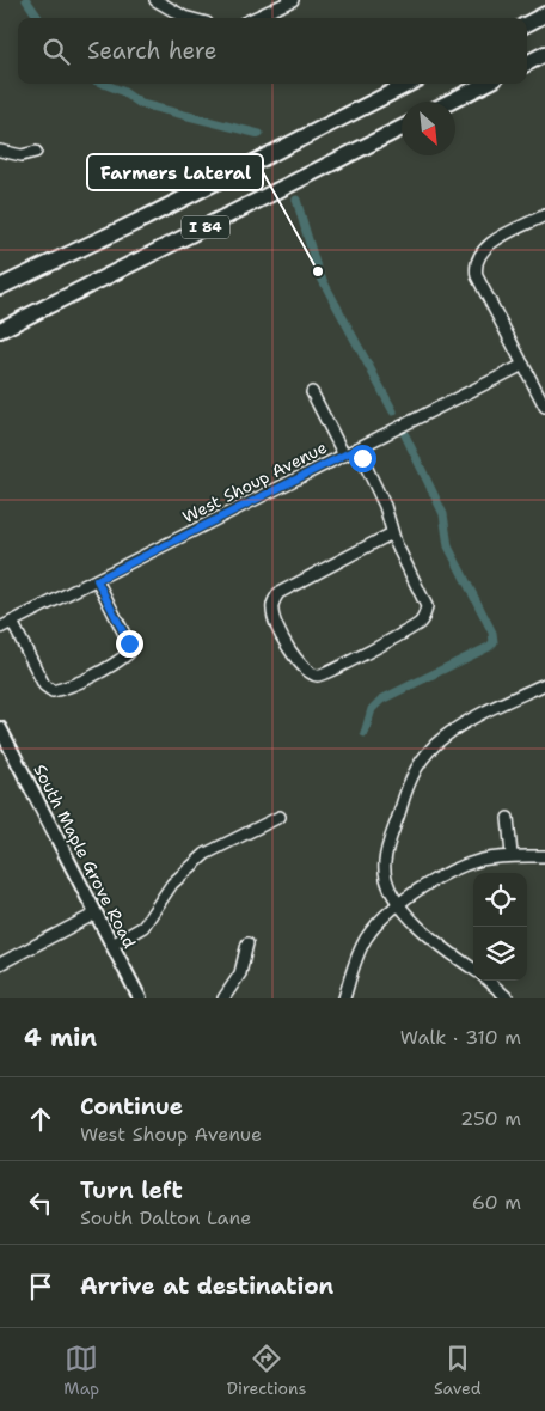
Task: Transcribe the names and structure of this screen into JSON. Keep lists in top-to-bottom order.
{
  "streets": {
    "highway": ["I 84"],
    "main road": ["South Maple Grove Road"],
    "street": ["West Shoup Avenue"]
  },
  "places": ["Farmers Lateral"],
  "north": "bottom right",
  "page": {
    "search": "Search here",
    "heading": ["4 min", "Walk · 310 m"],
    "list": [
      ["Continue", "West Shoup Avenue", "250 m"],
      ["Turn left", "South Dalton Lane", "60 m"],
      "Arrive at destination"
    ],
    "nav": ["Map", "Directions", "Saved"]
  }
}
